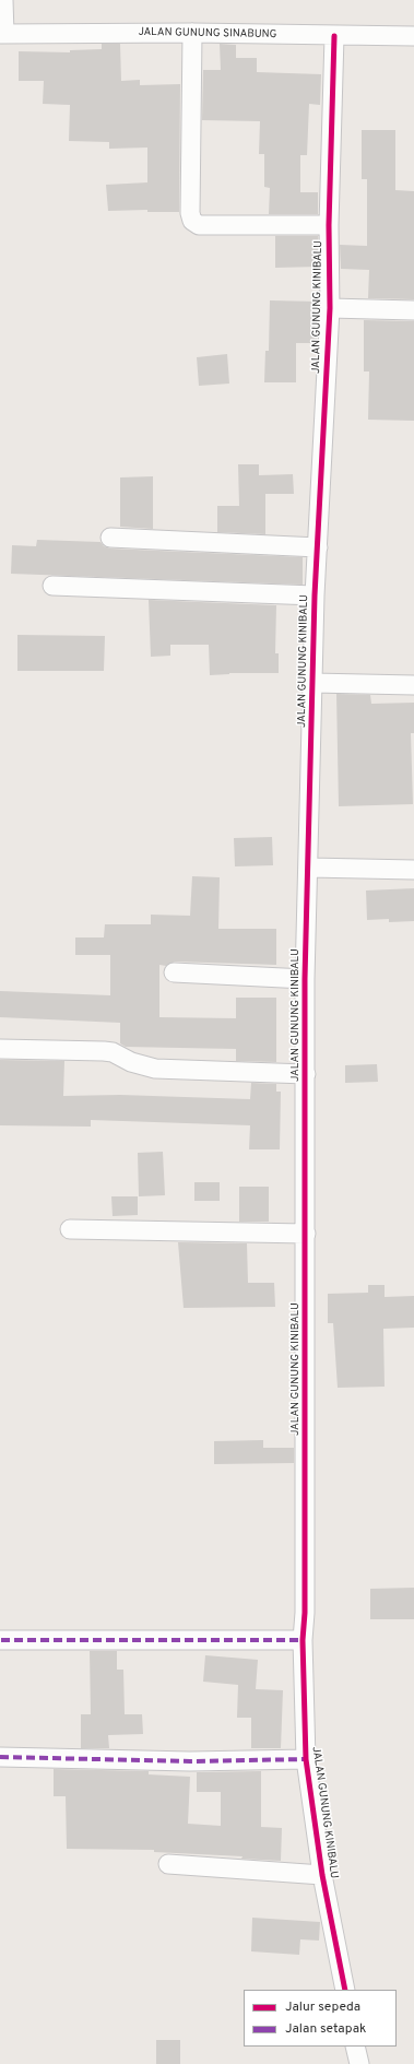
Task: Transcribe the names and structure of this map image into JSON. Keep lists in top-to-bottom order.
{
  "streets": {
    "street": ["JALAN GUNUNG SINABUNG", "JALAN GUNUNG KINIBALU"]
  },
  "crossings": [
    ["JALAN GUNUNG SINABUNG", "JALAN GUNUNG KINIBALU"]
  ],
  "legend": ["Jalur sepeda", "Jalan setapak"]
}
